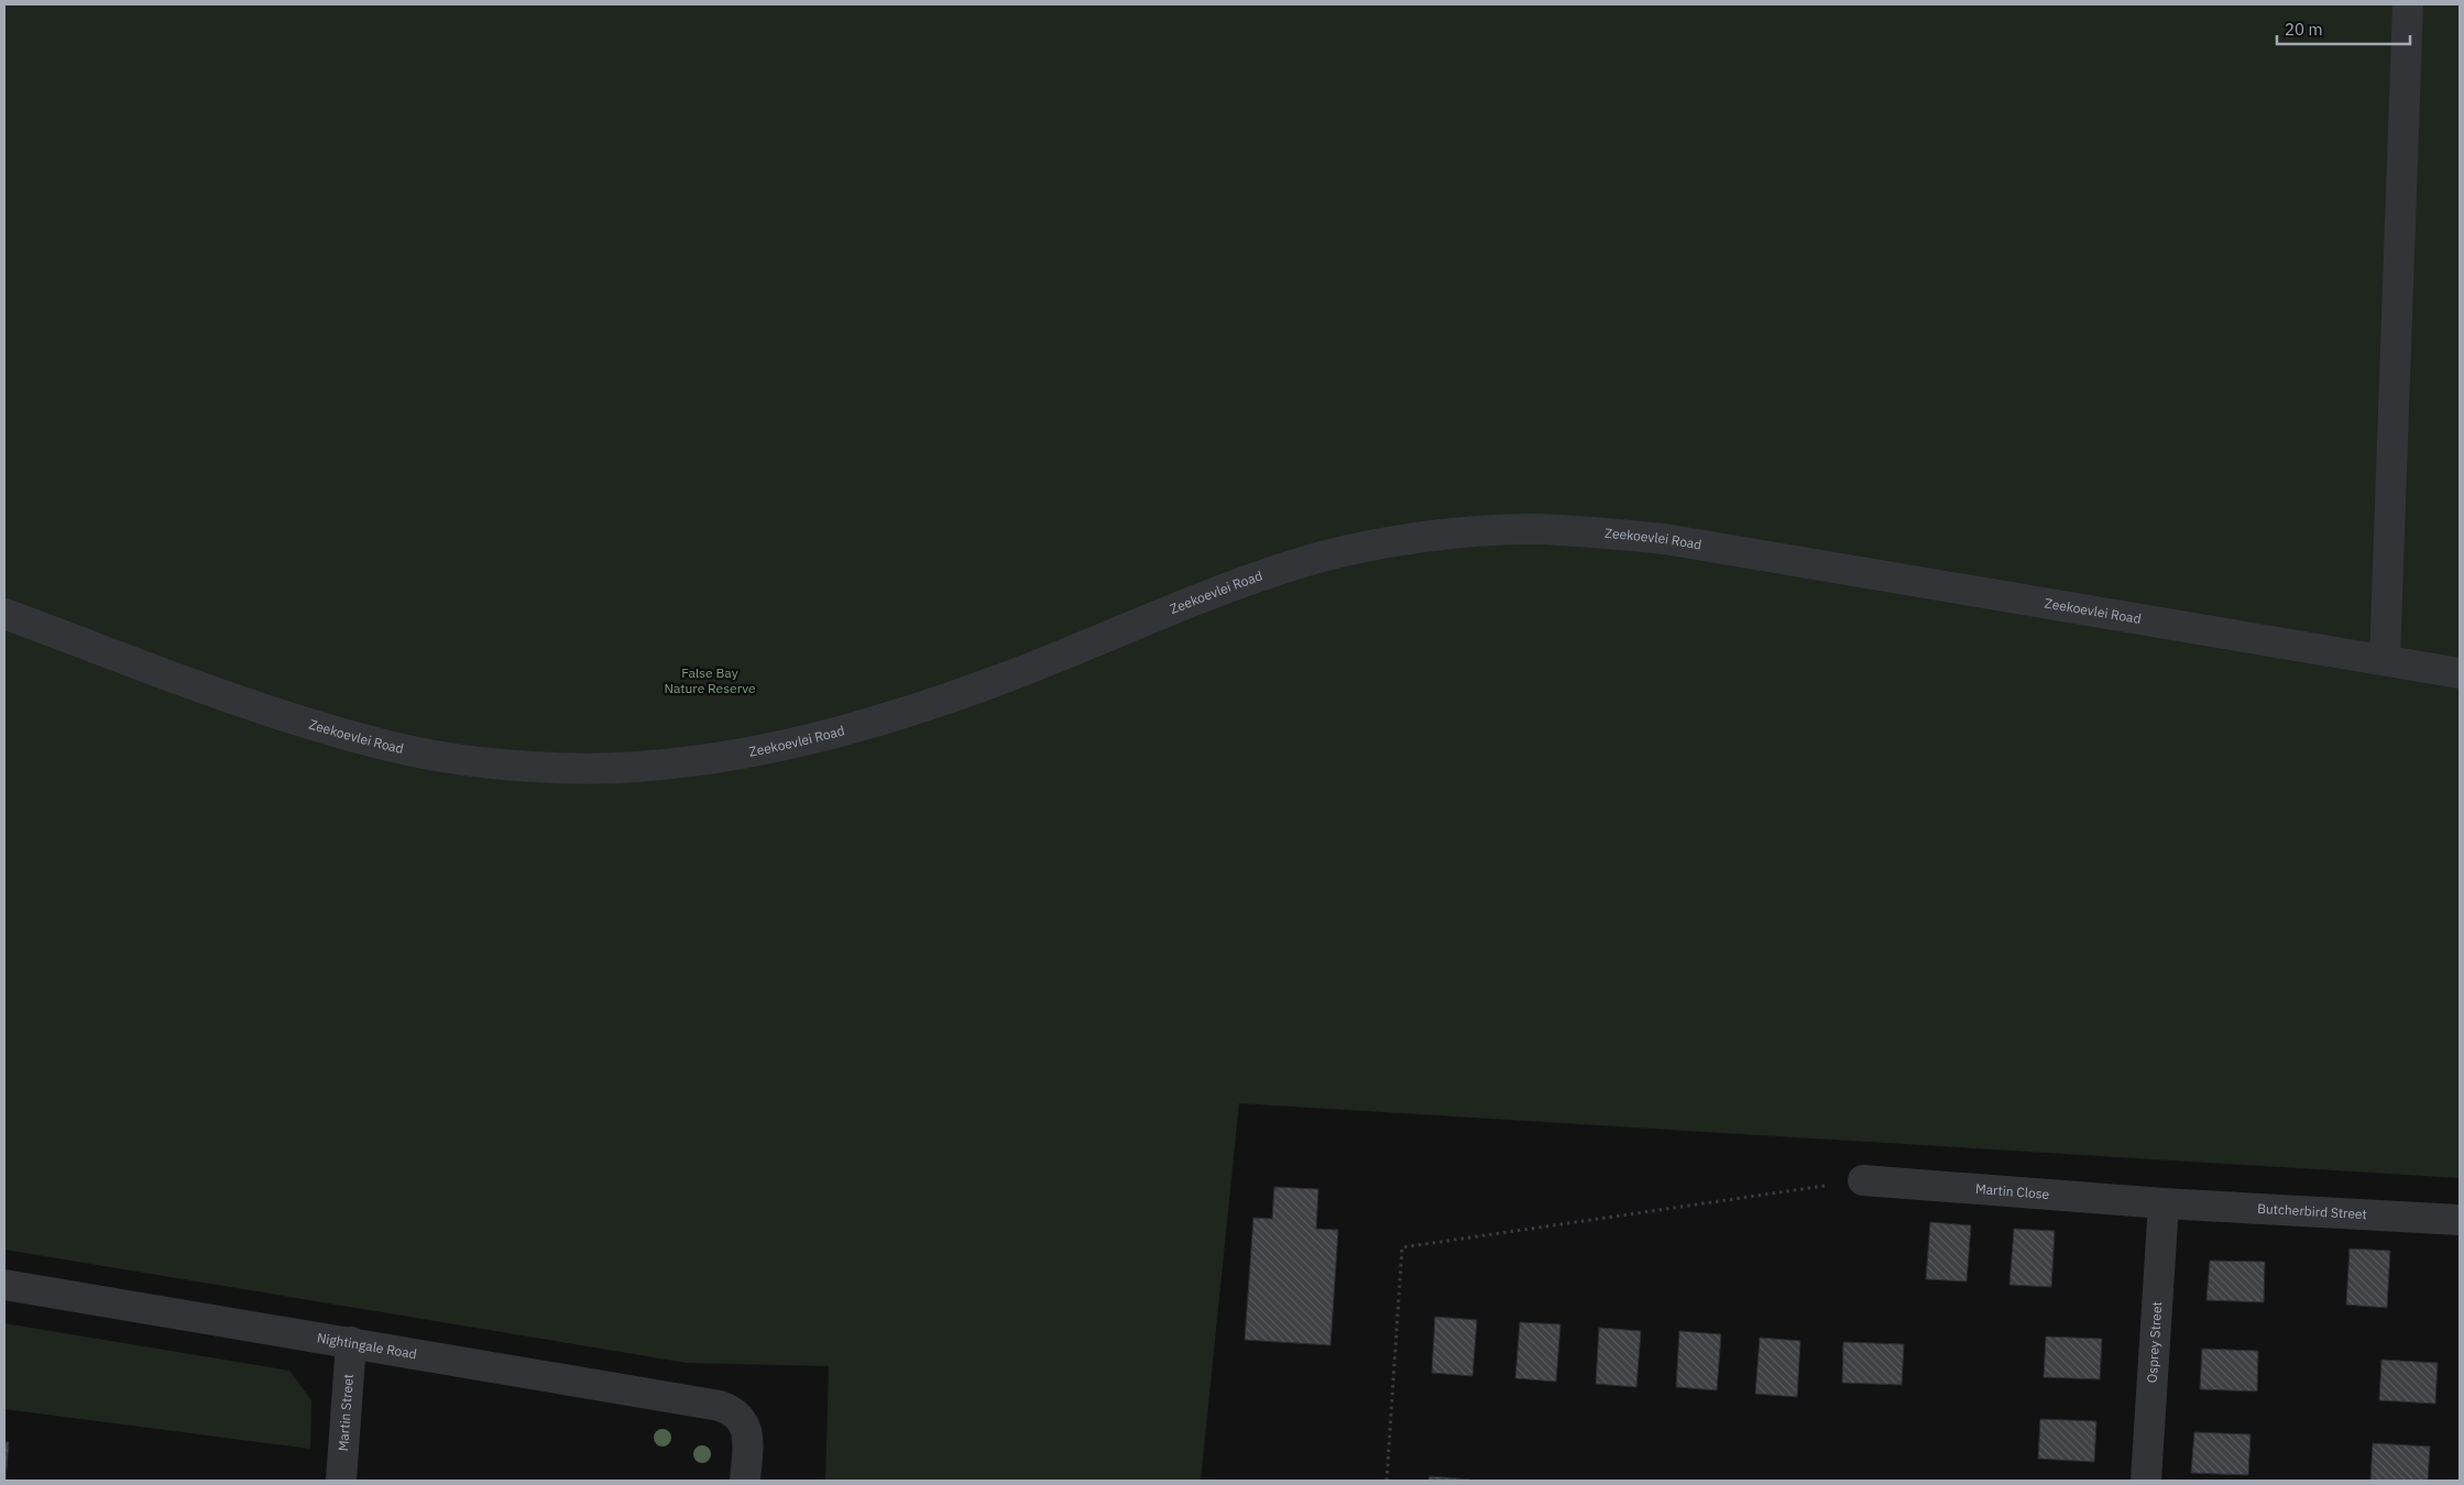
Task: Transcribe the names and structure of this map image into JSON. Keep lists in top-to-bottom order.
{
  "streets": {
    "street": [
      "Zeekoevlei Road",
      "Martin Close",
      "Butcherbird Street",
      "Osprey Street",
      "Nightingale Road",
      "Martin Street"
    ]
  },
  "crossings": [
    ["Martin Close", "Butcherbird Street"],
    ["Martin Close", "Osprey Street"],
    ["Butcherbird Street", "Osprey Street"],
    ["Nightingale Road", "Martin Street"]
  ],
  "parks": ["False Bay Nature Reserve"],
  "scale_bar": "20 m"
}
